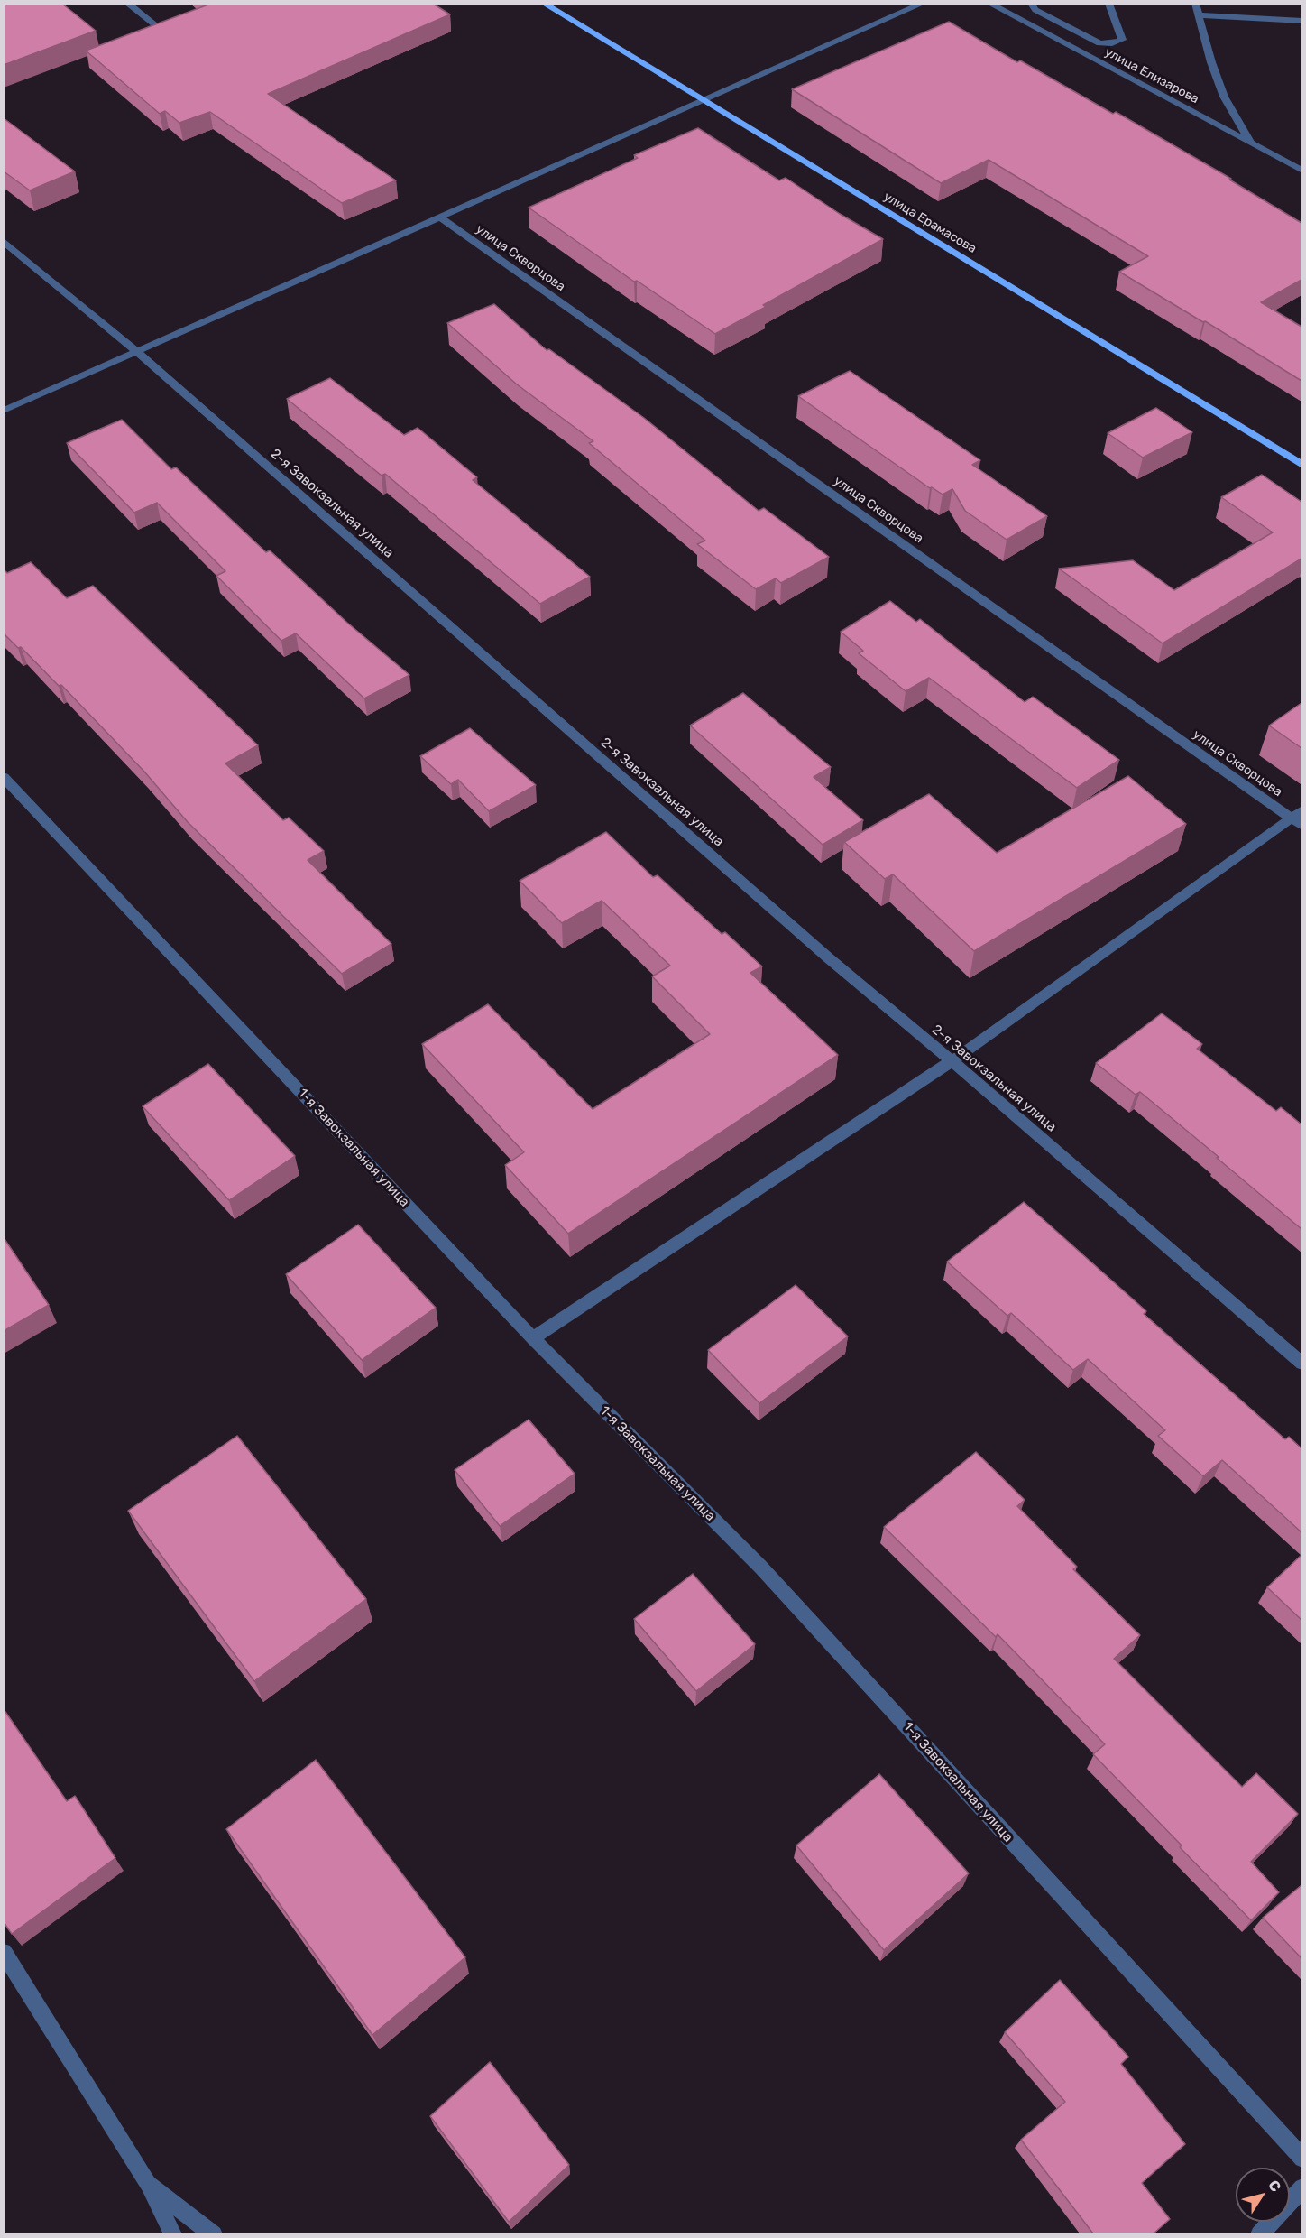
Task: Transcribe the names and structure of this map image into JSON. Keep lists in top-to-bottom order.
{
  "streets": {
    "main road": ["улица Ерамасова"],
    "street": [
      "улица Елизарова",
      "улица Скворцова",
      "2-я Завокзальная улица",
      "1-я Завокзальная улица"
    ]
  },
  "north": "top right"
}
